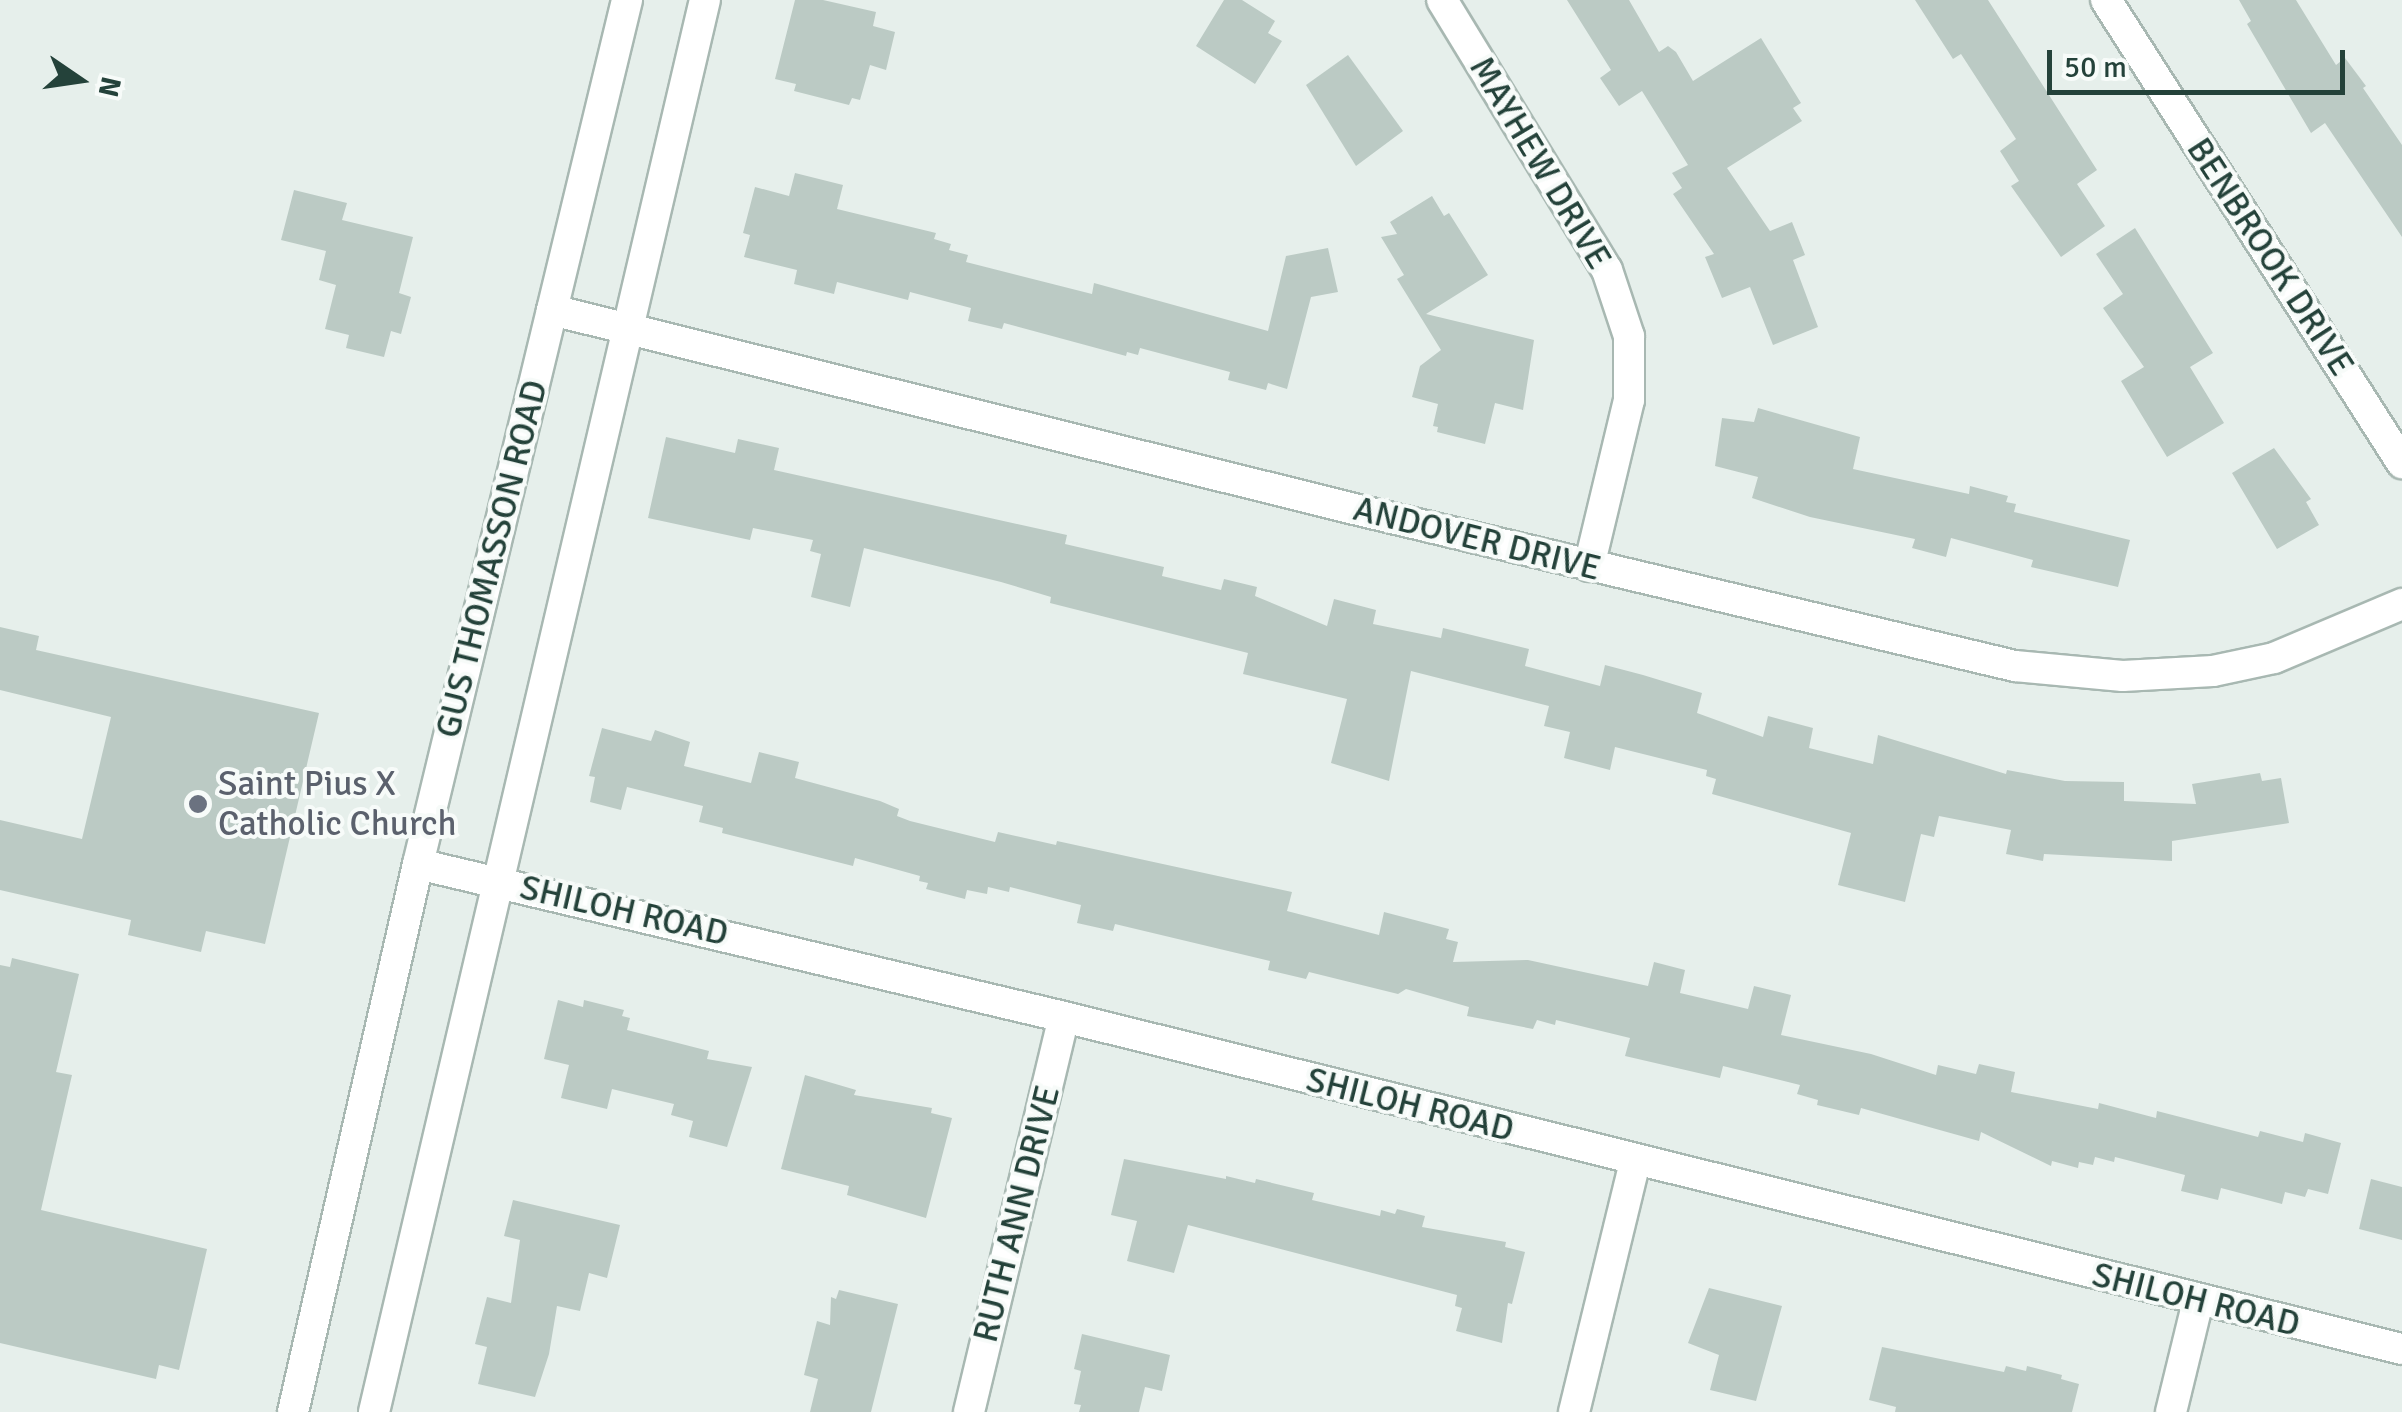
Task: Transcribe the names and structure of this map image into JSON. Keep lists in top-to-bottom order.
{
  "streets": {
    "street": [
      "MAYHEW DRIVE",
      "BENBROOK DRIVE",
      "ANDOVER DRIVE",
      "GUS THOMASSON ROAD",
      "SHILOH ROAD",
      "RUTH ANN DRIVE"
    ]
  },
  "crossings": [
    ["MAYHEW DRIVE", "ANDOVER DRIVE"],
    ["ANDOVER DRIVE", "GUS THOMASSON ROAD"],
    ["GUS THOMASSON ROAD", "SHILOH ROAD"],
    ["SHILOH ROAD", "RUTH ANN DRIVE"]
  ],
  "places": ["Saint Pius X Catholic Church"],
  "scale_bar": "50 m",
  "north": "right"
}
